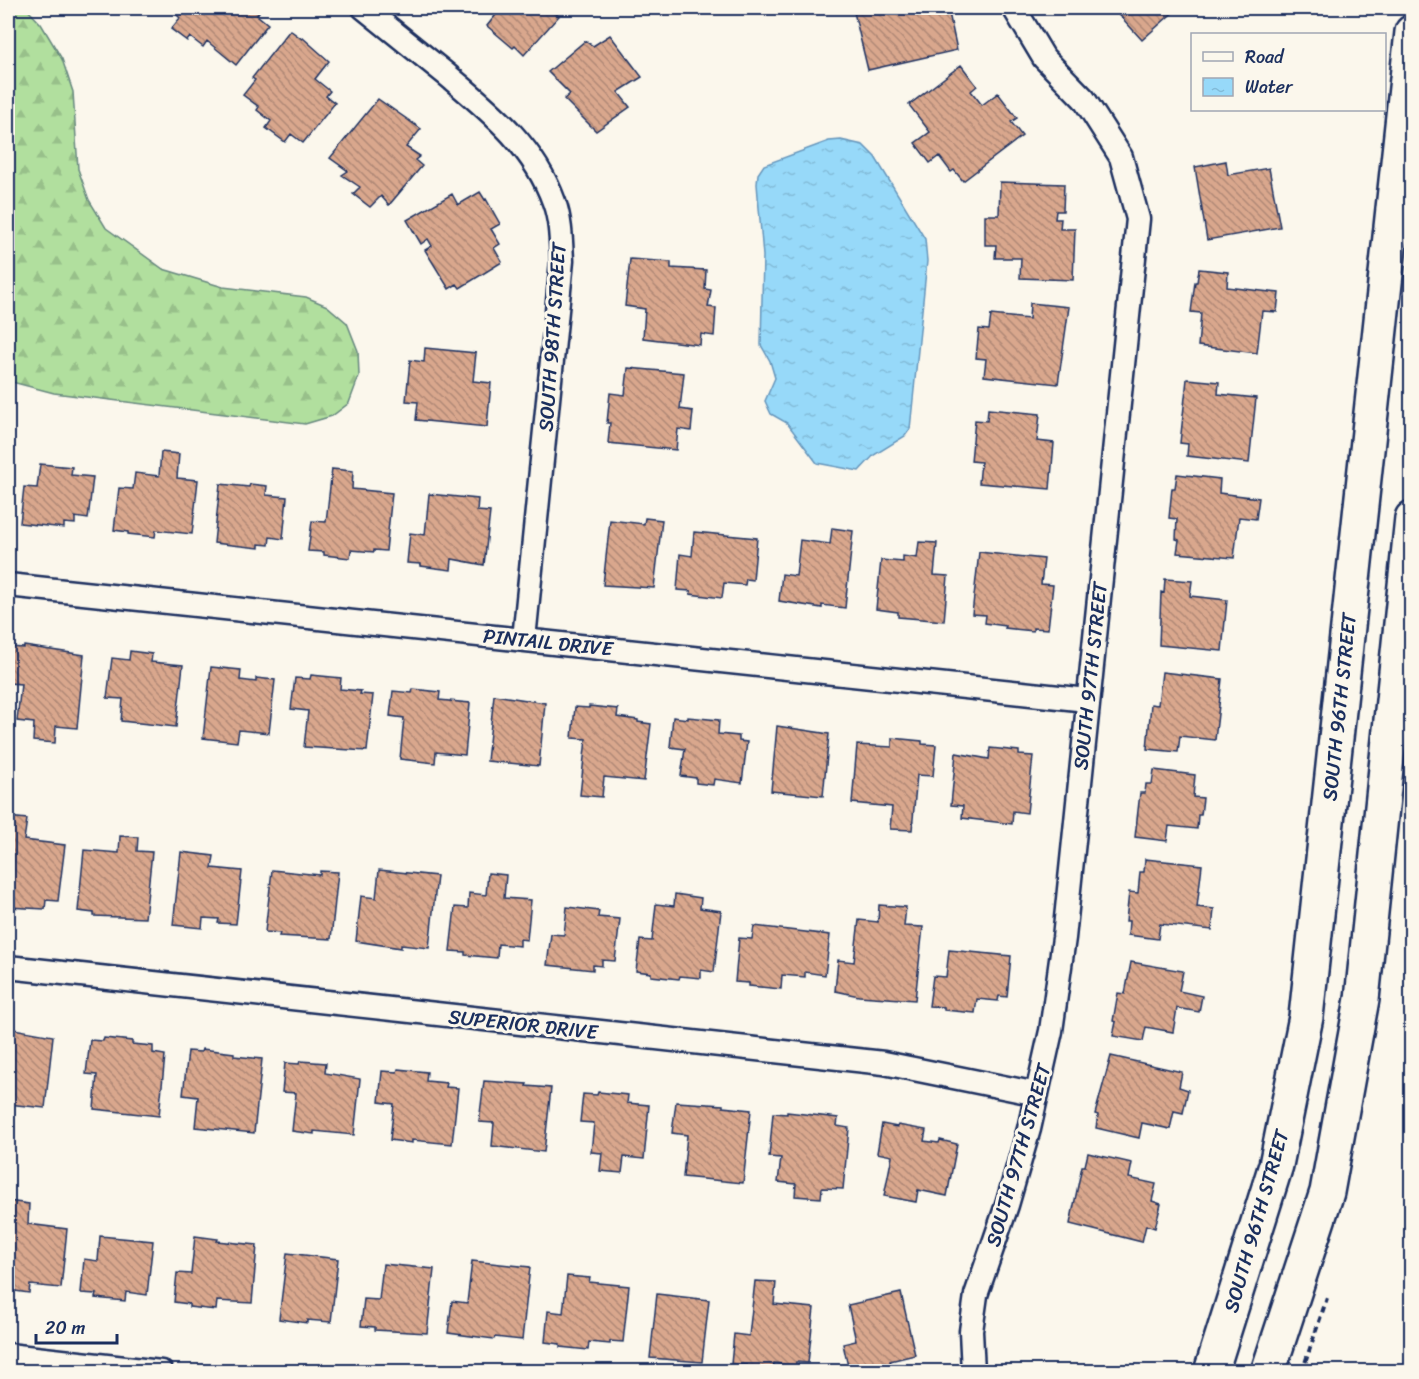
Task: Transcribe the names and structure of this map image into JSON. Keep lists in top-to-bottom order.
{
  "streets": {
    "main road": ["SOUTH 96TH STREET"],
    "street": [
      "SOUTH 98TH STREET",
      "PINTAIL DRIVE",
      "SOUTH 97TH STREET",
      "SUPERIOR DRIVE"
    ]
  },
  "crossings": [
    ["SOUTH 98TH STREET", "PINTAIL DRIVE"],
    ["PINTAIL DRIVE", "SOUTH 97TH STREET"],
    ["SOUTH 97TH STREET", "SUPERIOR DRIVE"]
  ],
  "legend": ["Road", "Water"],
  "scale_bar": "20 m"
}
